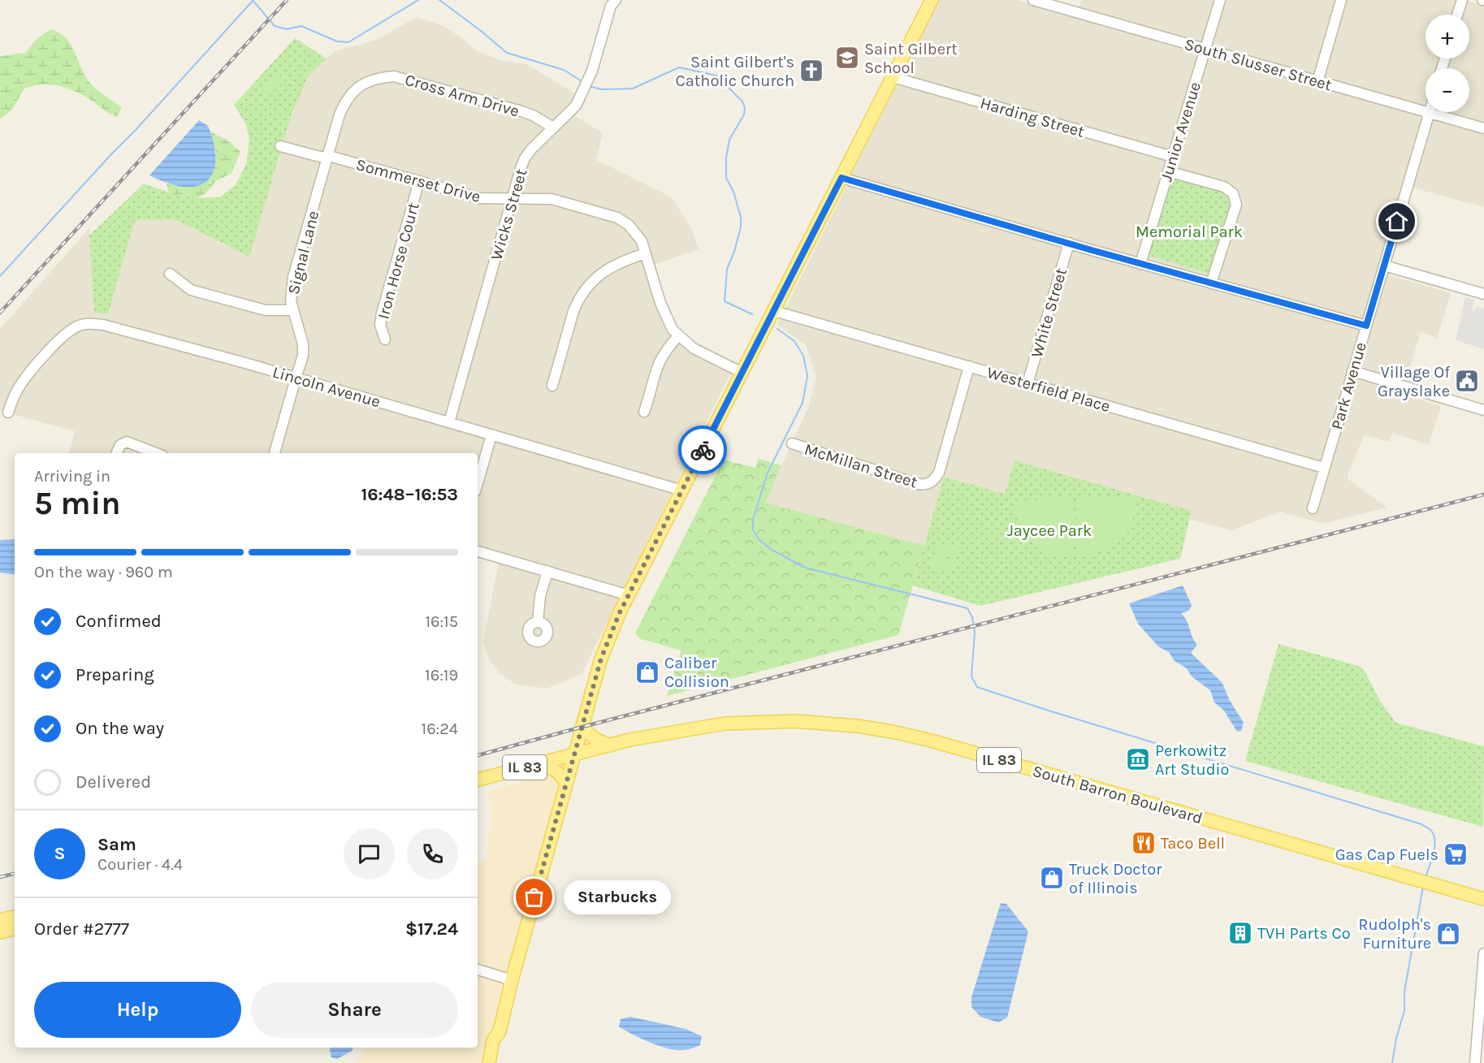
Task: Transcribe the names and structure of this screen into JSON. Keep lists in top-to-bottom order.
{
  "streets": {
    "main road": ["IL 83", "South Barron Boulevard"],
    "street": [
      "South Slusser Street",
      "Cross Arm Drive",
      "Harding Street",
      "Junior Avenue",
      "Sommerset Drive",
      "Wicks Street",
      "Signal Lane",
      "Iron Horse Court",
      "White Street",
      "Park Avenue",
      "Lincoln Avenue",
      "Westerfield Place",
      "McMillan Street"
    ]
  },
  "crossings": [
    ["South Slusser Street", "Junior Avenue"],
    ["South Slusser Street", "Park Avenue"],
    ["Cross Arm Drive", "Sommerset Drive"],
    ["Cross Arm Drive", "Wicks Street"],
    ["Cross Arm Drive", "Signal Lane"],
    ["Harding Street", "Junior Avenue"],
    ["Sommerset Drive", "Wicks Street"],
    ["Sommerset Drive", "Signal Lane"],
    ["Sommerset Drive", "Iron Horse Court"],
    ["Wicks Street", "Lincoln Avenue"],
    ["Signal Lane", "Lincoln Avenue"],
    ["White Street", "Westerfield Place"],
    ["Park Avenue", "Westerfield Place"],
    ["Westerfield Place", "McMillan Street"],
    ["IL 83", "South Barron Boulevard"]
  ],
  "parks": ["Memorial Park", "Jaycee Park"],
  "places": {
    "school or university": ["Saint Gilbert School"],
    "church": ["Saint Gilbert's Catholic Church"],
    "public building": ["Village Of Grayslake"],
    "shop": ["Caliber Collision", "Truck Doctor of Illinois", "Rudolph's Furniture"],
    "museum": ["Perkowitz Art Studio"],
    "restaurant": ["Taco Bell"],
    "supermarket": ["Gas Cap Fuels"],
    "other": ["Starbucks"],
    "building": ["TVH Parts Co"]
  },
  "page": {
    "map_buttons": ["+", "−"],
    "heading": ["5 min", "Arriving in", "16:48–16:53"],
    "panel": [
      "Sam",
      "Courier · 4.4",
      "Order #2777",
      "$17.24"
    ],
    "bar": "On the way · 960 m",
    "list": [
      ["Confirmed", "16:15"],
      ["Preparing", "16:19"],
      ["On the way", "16:24"],
      "Delivered"
    ],
    "round": "S",
    "bubble": "Starbucks",
    "buttons": ["Help", "Share"]
  }
}
